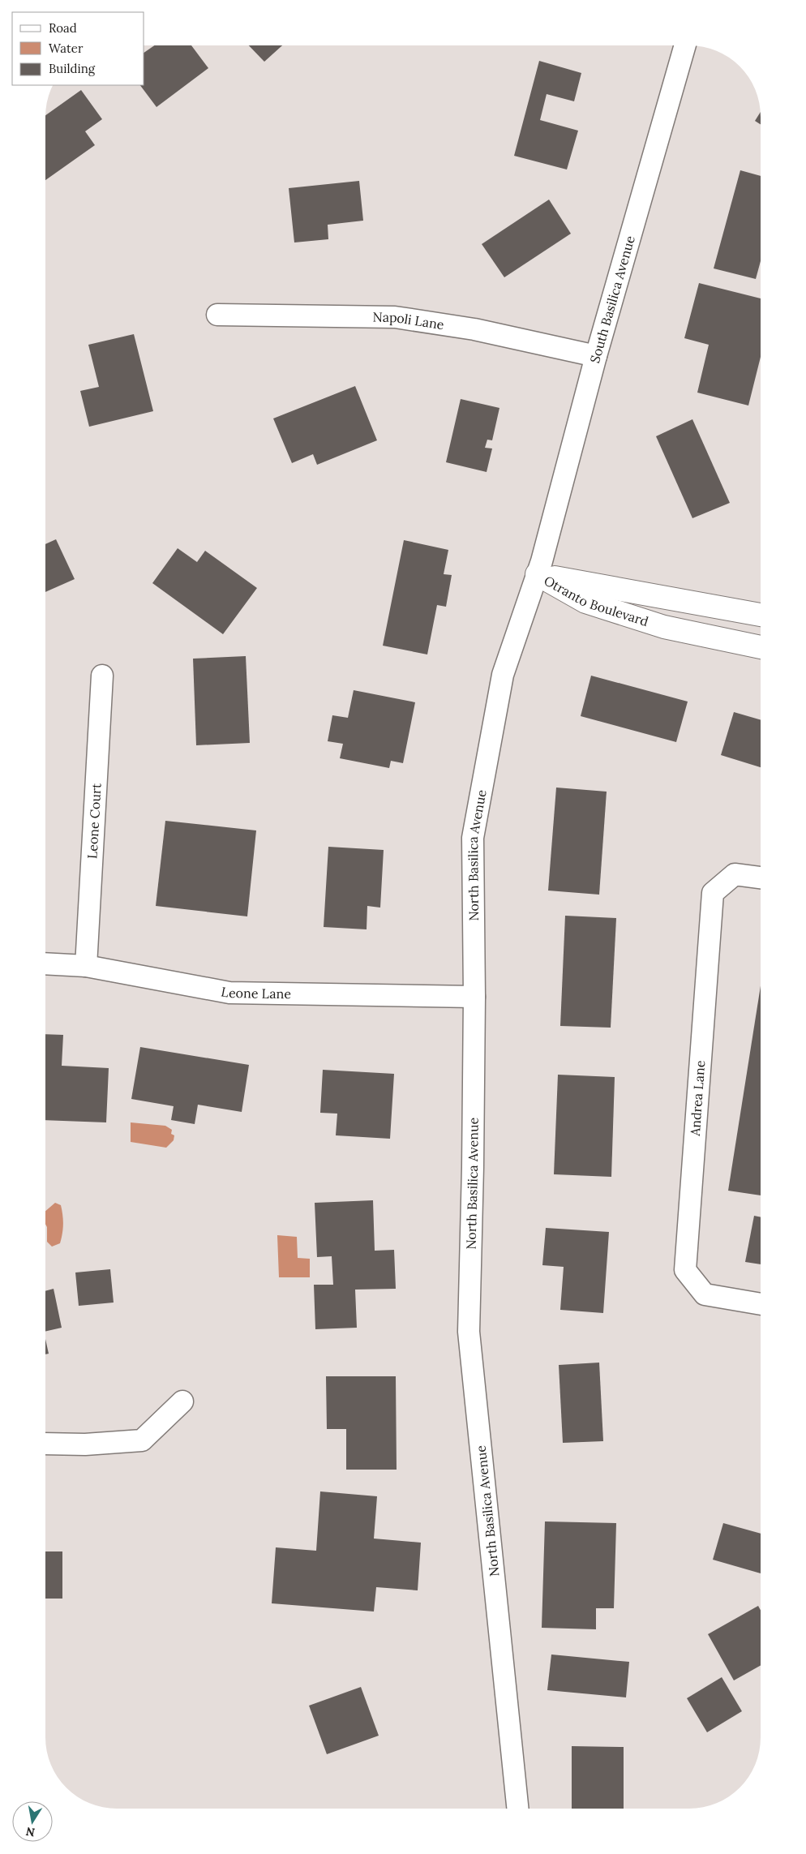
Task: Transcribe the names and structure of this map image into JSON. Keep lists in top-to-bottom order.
{
  "streets": {
    "street": [
      "South Basilica Avenue",
      "Napoli Lane",
      "Otranto Boulevard",
      "Leone Court",
      "North Basilica Avenue",
      "Leone Lane",
      "Andrea Lane"
    ]
  },
  "crossings": [
    ["South Basilica Avenue", "Napoli Lane"],
    ["South Basilica Avenue", "Otranto Boulevard"],
    ["South Basilica Avenue", "North Basilica Avenue"],
    ["Otranto Boulevard", "North Basilica Avenue"],
    ["Leone Court", "Leone Lane"],
    ["North Basilica Avenue", "Leone Lane"]
  ],
  "legend": ["Road", "Water", "Building"],
  "north": "bottom"
}
